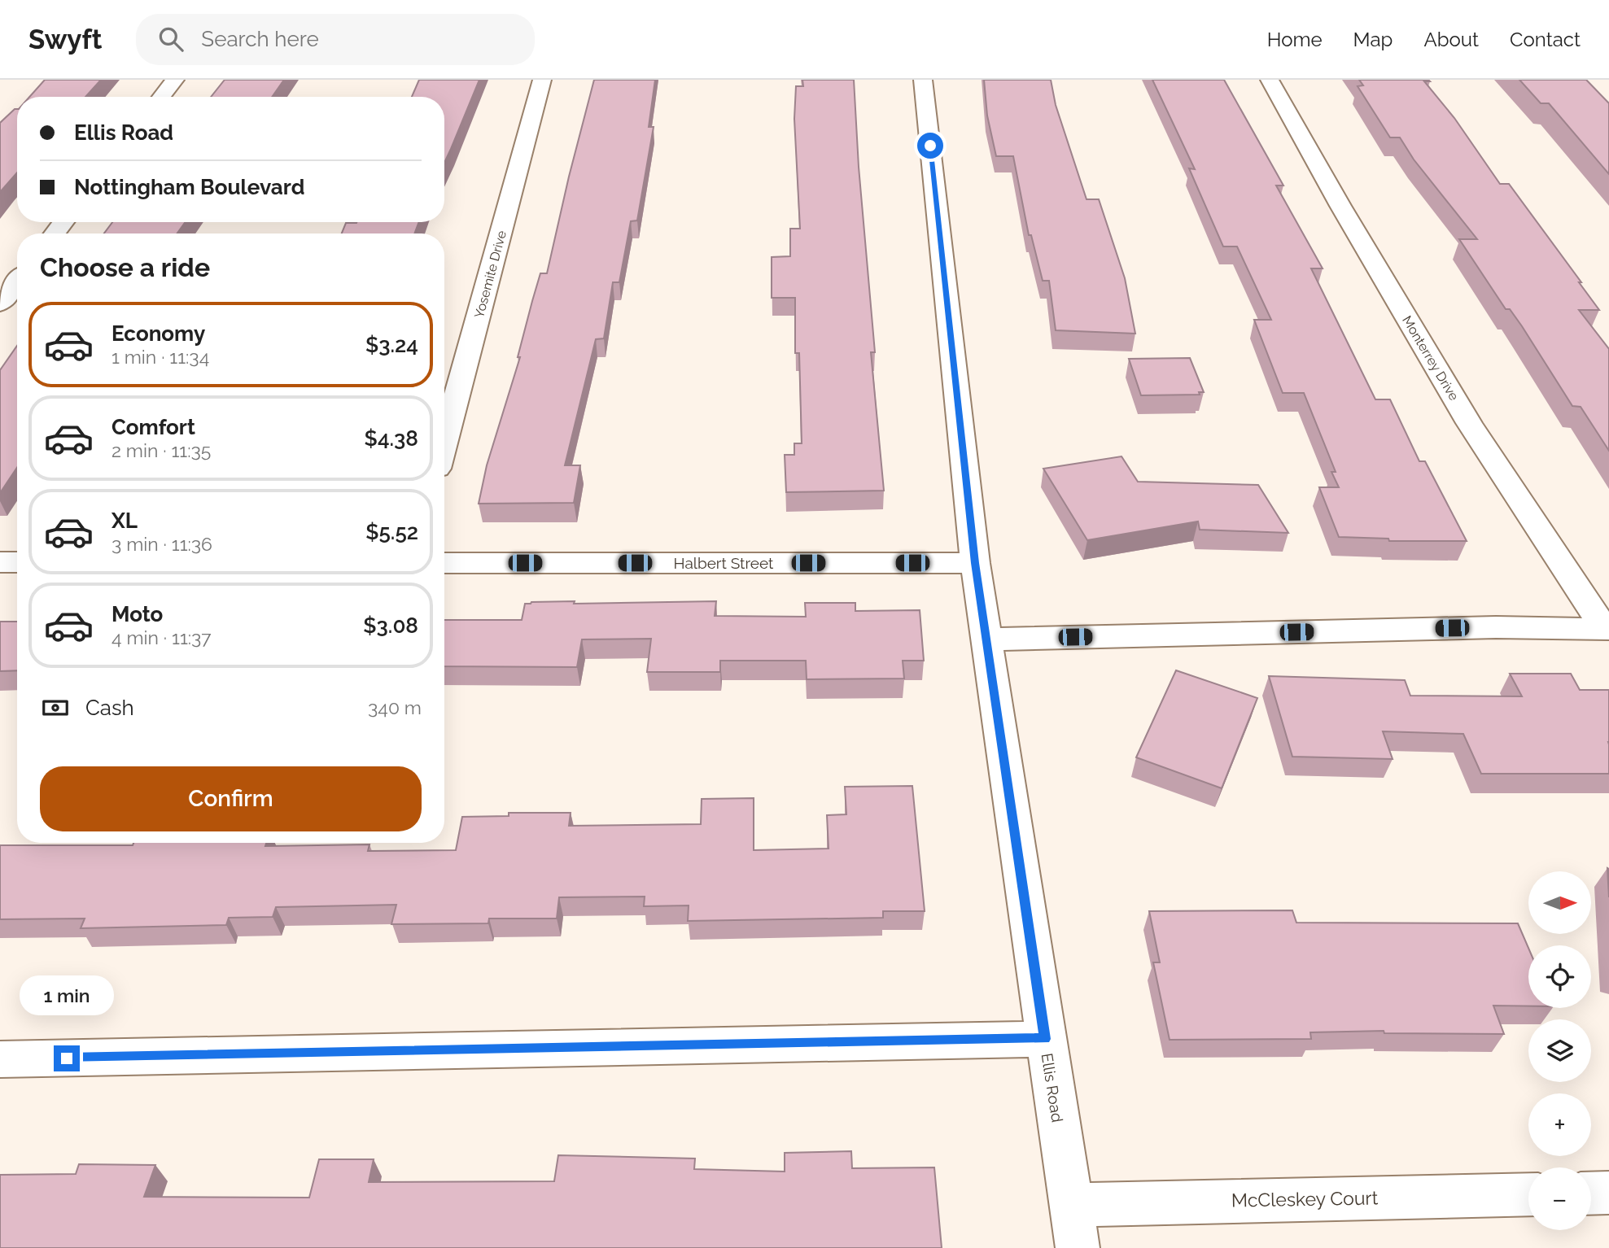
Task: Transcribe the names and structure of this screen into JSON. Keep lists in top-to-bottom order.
{
  "streets": {
    "street": [
      "Yosemite Drive",
      "Monterrey Drive",
      "Halbert Street",
      "Ellis Road",
      "McCleskey Court"
    ]
  },
  "crossings": [
    ["Halbert Street", "Ellis Road"],
    ["Ellis Road", "McCleskey Court"]
  ],
  "north": "right",
  "page": {
    "header": "Swyft",
    "search": "Search here",
    "nav": [
      "Home",
      "Map",
      "About",
      "Contact"
    ],
    "banner": ["Ellis Road", "Nottingham Boulevard"],
    "heading": "Choose a ride",
    "list": [
      {
        "name": "Economy",
        "note": "1 min · 11:34",
        "value": "$3.24"
      },
      {
        "name": "Comfort",
        "note": "2 min · 11:35",
        "value": "$4.38"
      },
      {
        "name": "XL",
        "note": "3 min · 11:36",
        "value": "$5.52"
      },
      {
        "name": "Moto",
        "note": "4 min · 11:37",
        "value": "$3.08"
      }
    ],
    "pay": ["Cash", "340 m"],
    "buttons": "Confirm",
    "map_buttons": ["+", "−"],
    "bubble": "1 min"
  }
}
